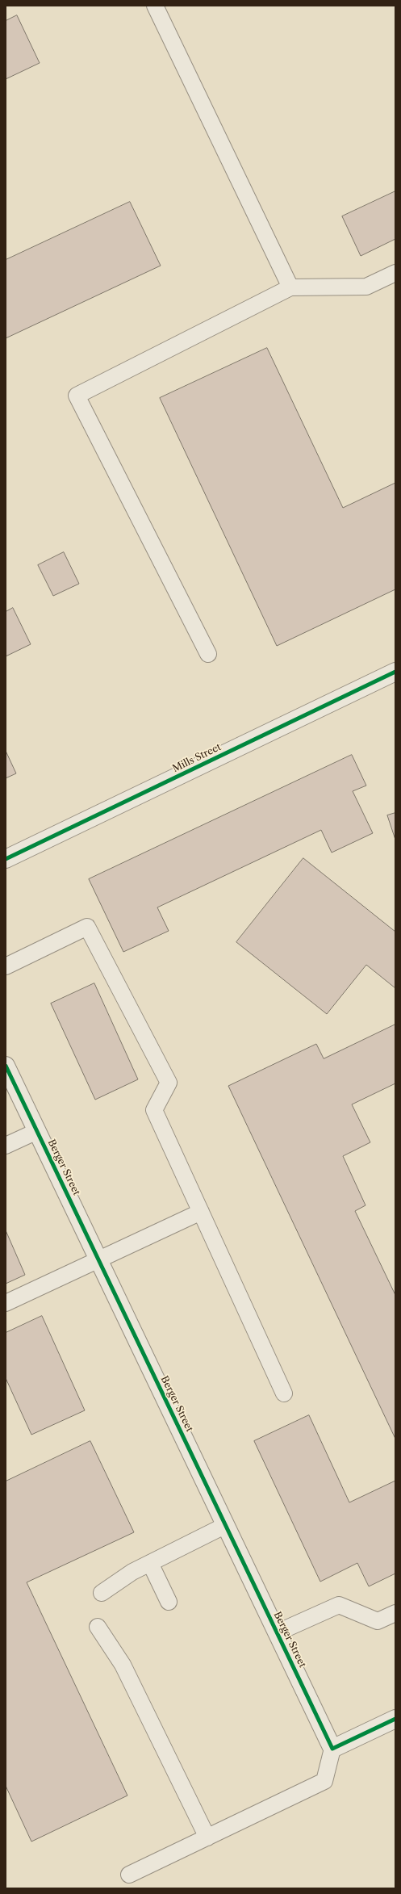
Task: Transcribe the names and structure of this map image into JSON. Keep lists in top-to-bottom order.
{
  "streets": {
    "street": ["Mills Street", "Berger Street"]
  }
}
